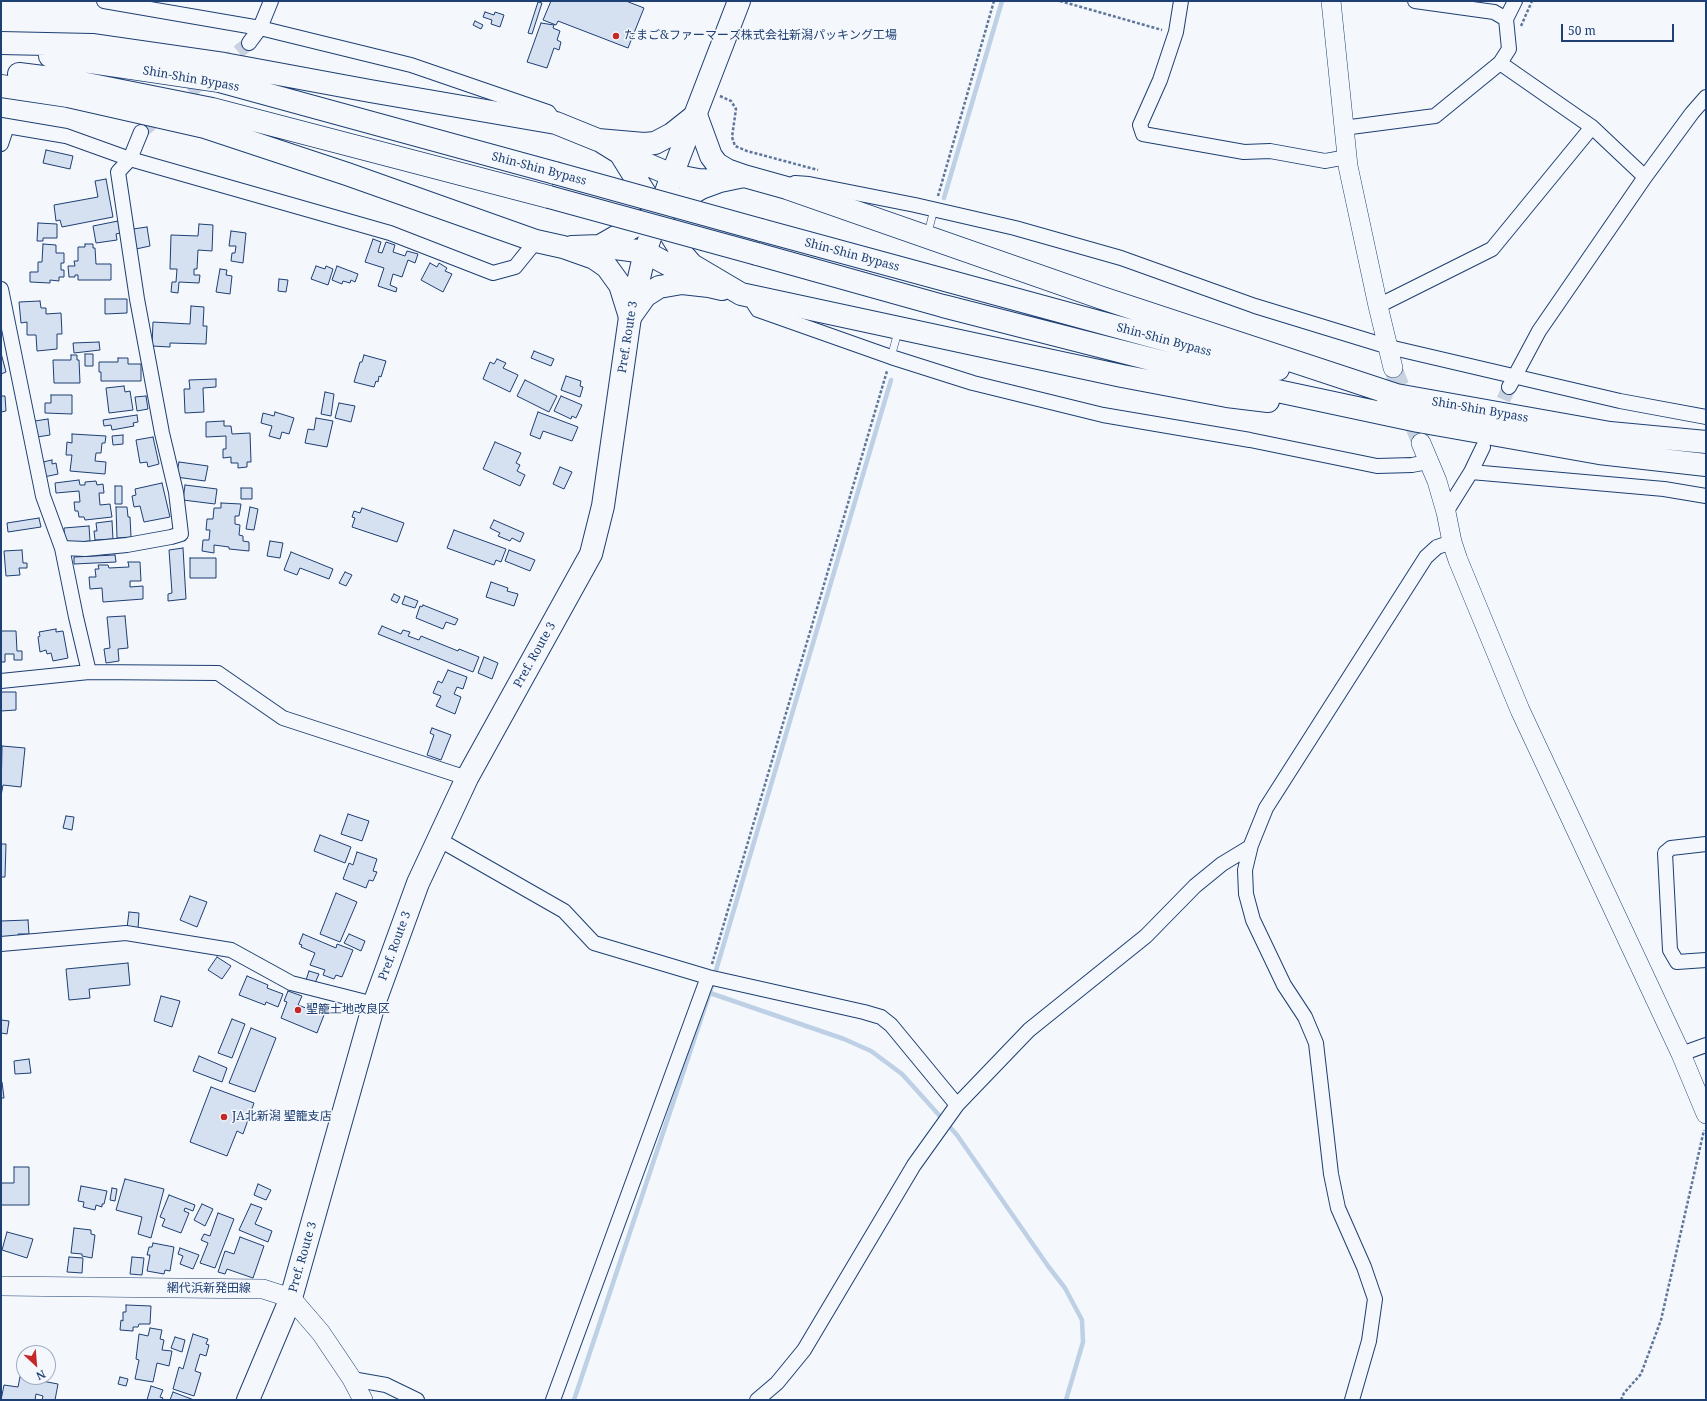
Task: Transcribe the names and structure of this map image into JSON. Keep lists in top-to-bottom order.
{
  "streets": {
    "main road": ["Shin-Shin Bypass", "Pref. Route 3"],
    "street": ["網代浜新発田線"]
  },
  "crossings": [
    ["Pref. Route 3", "網代浜新発田線"]
  ],
  "places": ["たまご&ファーマーズ株式会社新潟パッキング工場", "聖籠土地改良区", "JA北新潟 聖籠支店"],
  "scale_bar": "50 m",
  "north": "bottom right"
}
